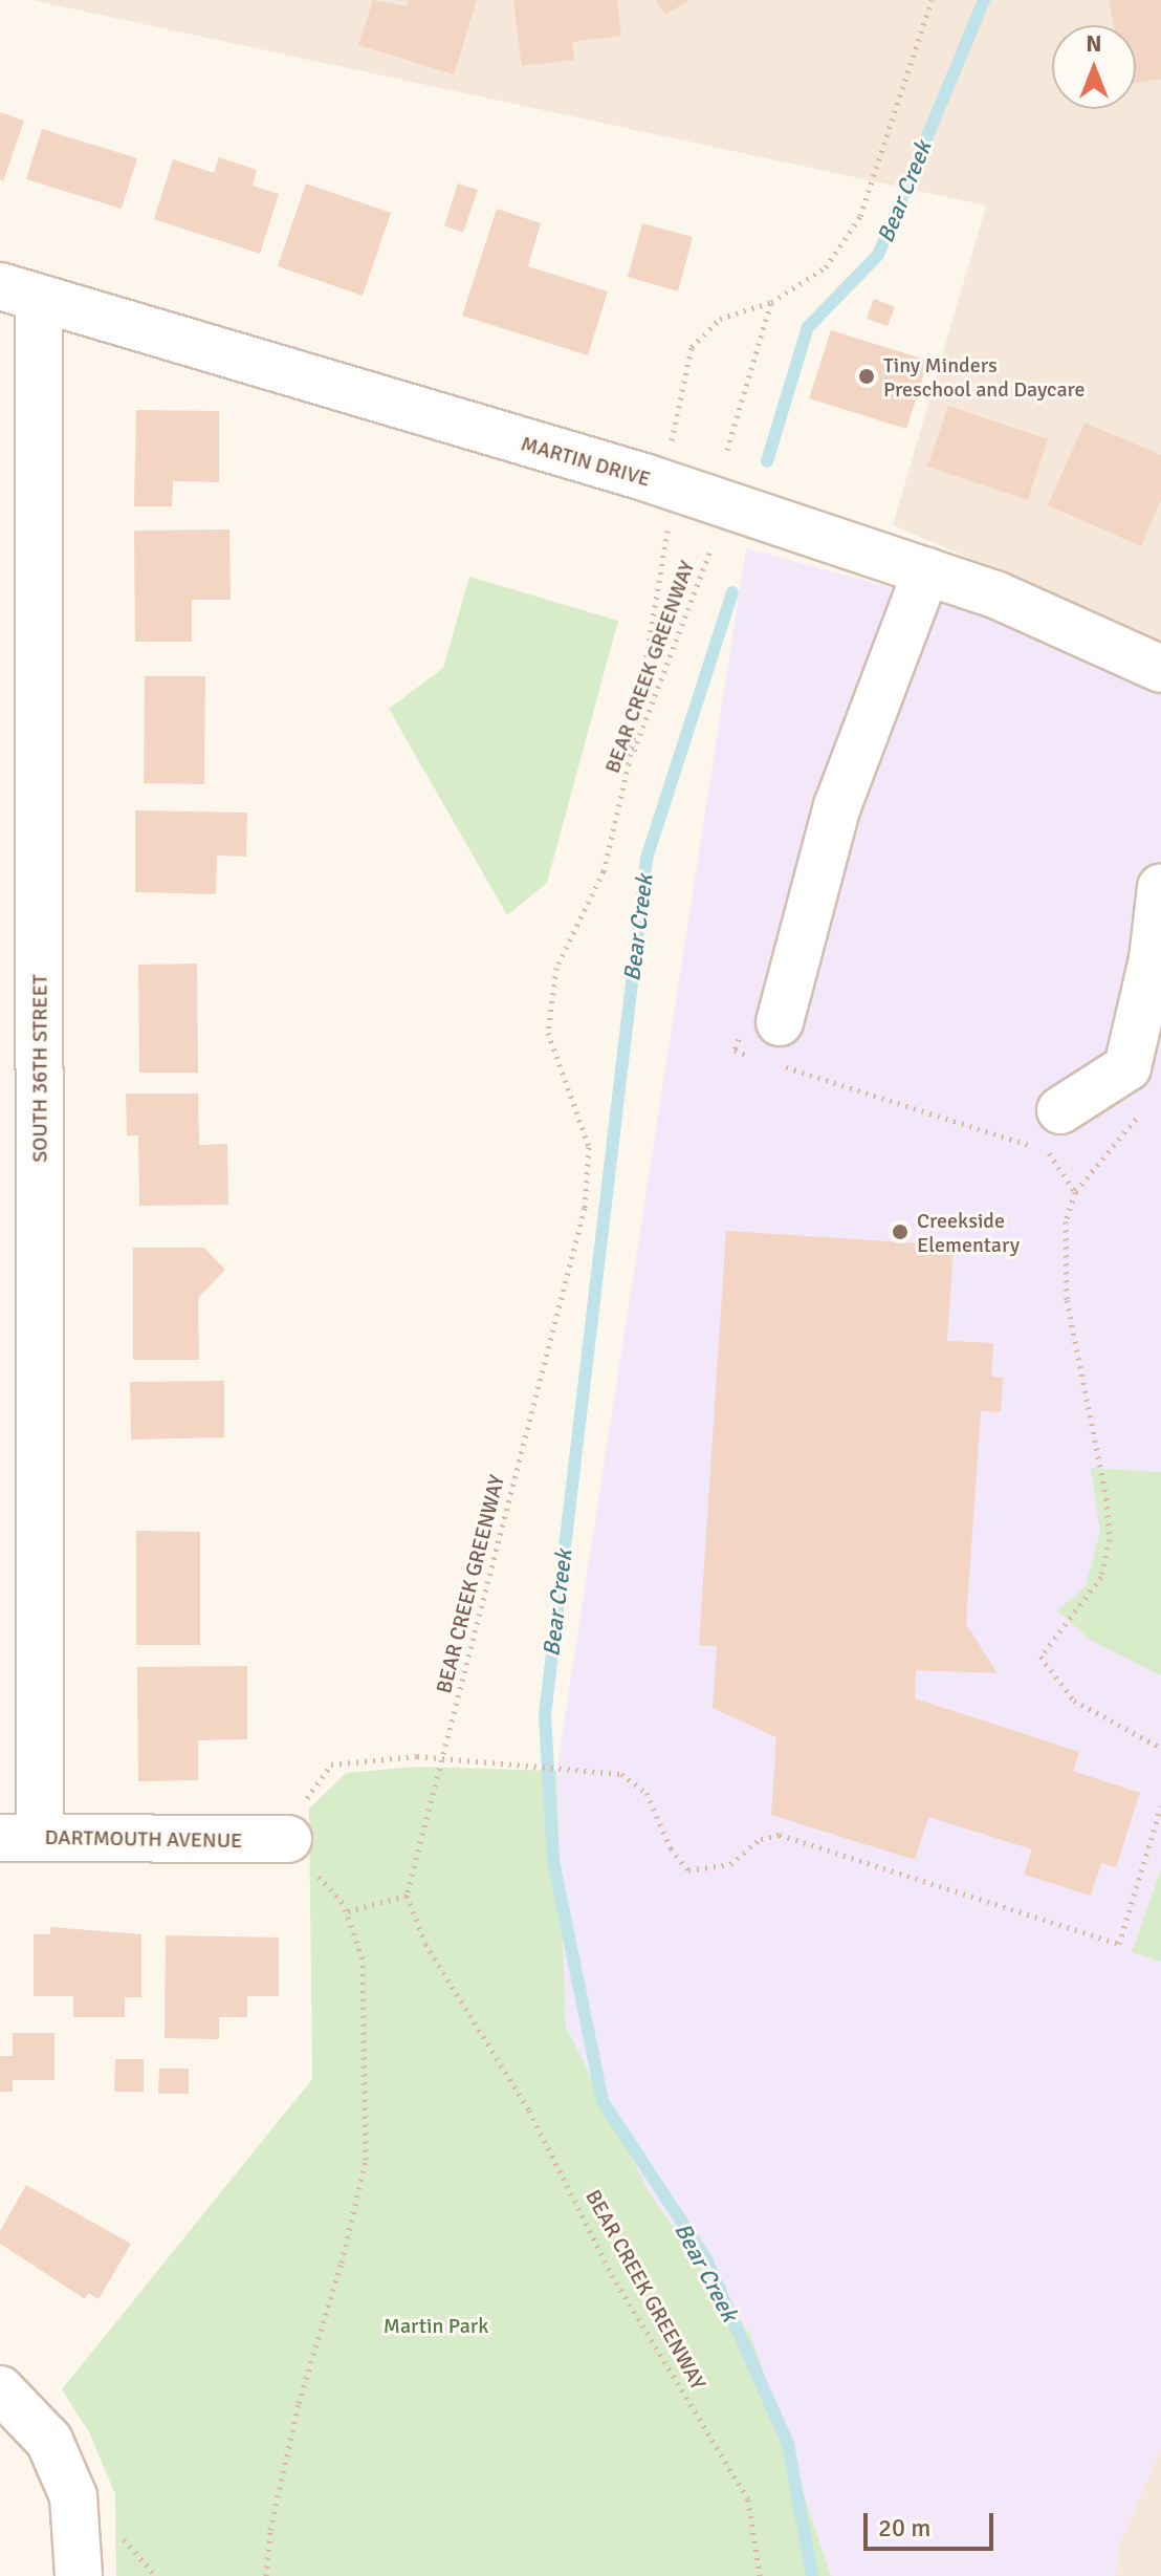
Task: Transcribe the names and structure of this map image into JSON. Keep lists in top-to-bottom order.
{
  "streets": {
    "street": ["MARTIN DRIVE", "SOUTH 36TH STREET", "DARTMOUTH AVENUE"],
    "path": ["BEAR CREEK GREENWAY"]
  },
  "crossings": [
    ["MARTIN DRIVE", "SOUTH 36TH STREET"],
    ["SOUTH 36TH STREET", "DARTMOUTH AVENUE"]
  ],
  "water": ["Bear Creek"],
  "parks": ["Martin Park"],
  "places": ["Tiny Minders Preschool and Daycare", "Creekside Elementary"],
  "scale_bar": "20 m",
  "north": "top"
}
